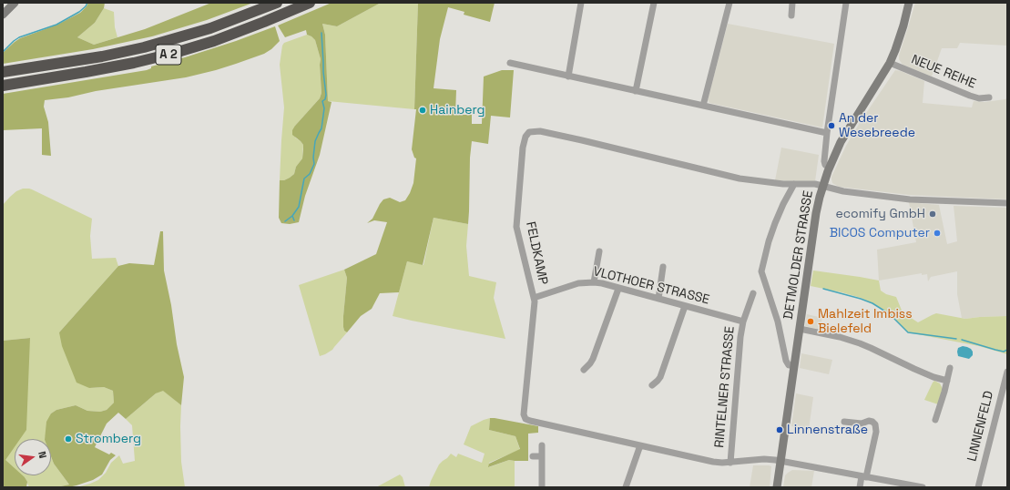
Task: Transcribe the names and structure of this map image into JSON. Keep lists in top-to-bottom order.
{
  "streets": {
    "highway": ["A 2"],
    "street": [
      "NEUE REIHE",
      "FELDKAMP",
      "DETMOLDER STRASSE",
      "VLOTHOER STRASSE",
      "RINTELNER STRASSE",
      "LINNENFELD"
    ]
  },
  "crossings": [
    ["NEUE REIHE", "DETMOLDER STRASSE"],
    ["FELDKAMP", "DETMOLDER STRASSE"],
    ["FELDKAMP", "VLOTHOER STRASSE"],
    ["FELDKAMP", "RINTELNER STRASSE"],
    ["VLOTHOER STRASSE", "RINTELNER STRASSE"]
  ],
  "places": [
    "Hainberg",
    "An der Wesebreede",
    "ecomify GmbH",
    "BICOS Computer",
    "Mahlzeit Imbiss Bielefeld",
    "Linnenstraße",
    "Stromberg"
  ],
  "north": "right"
}
